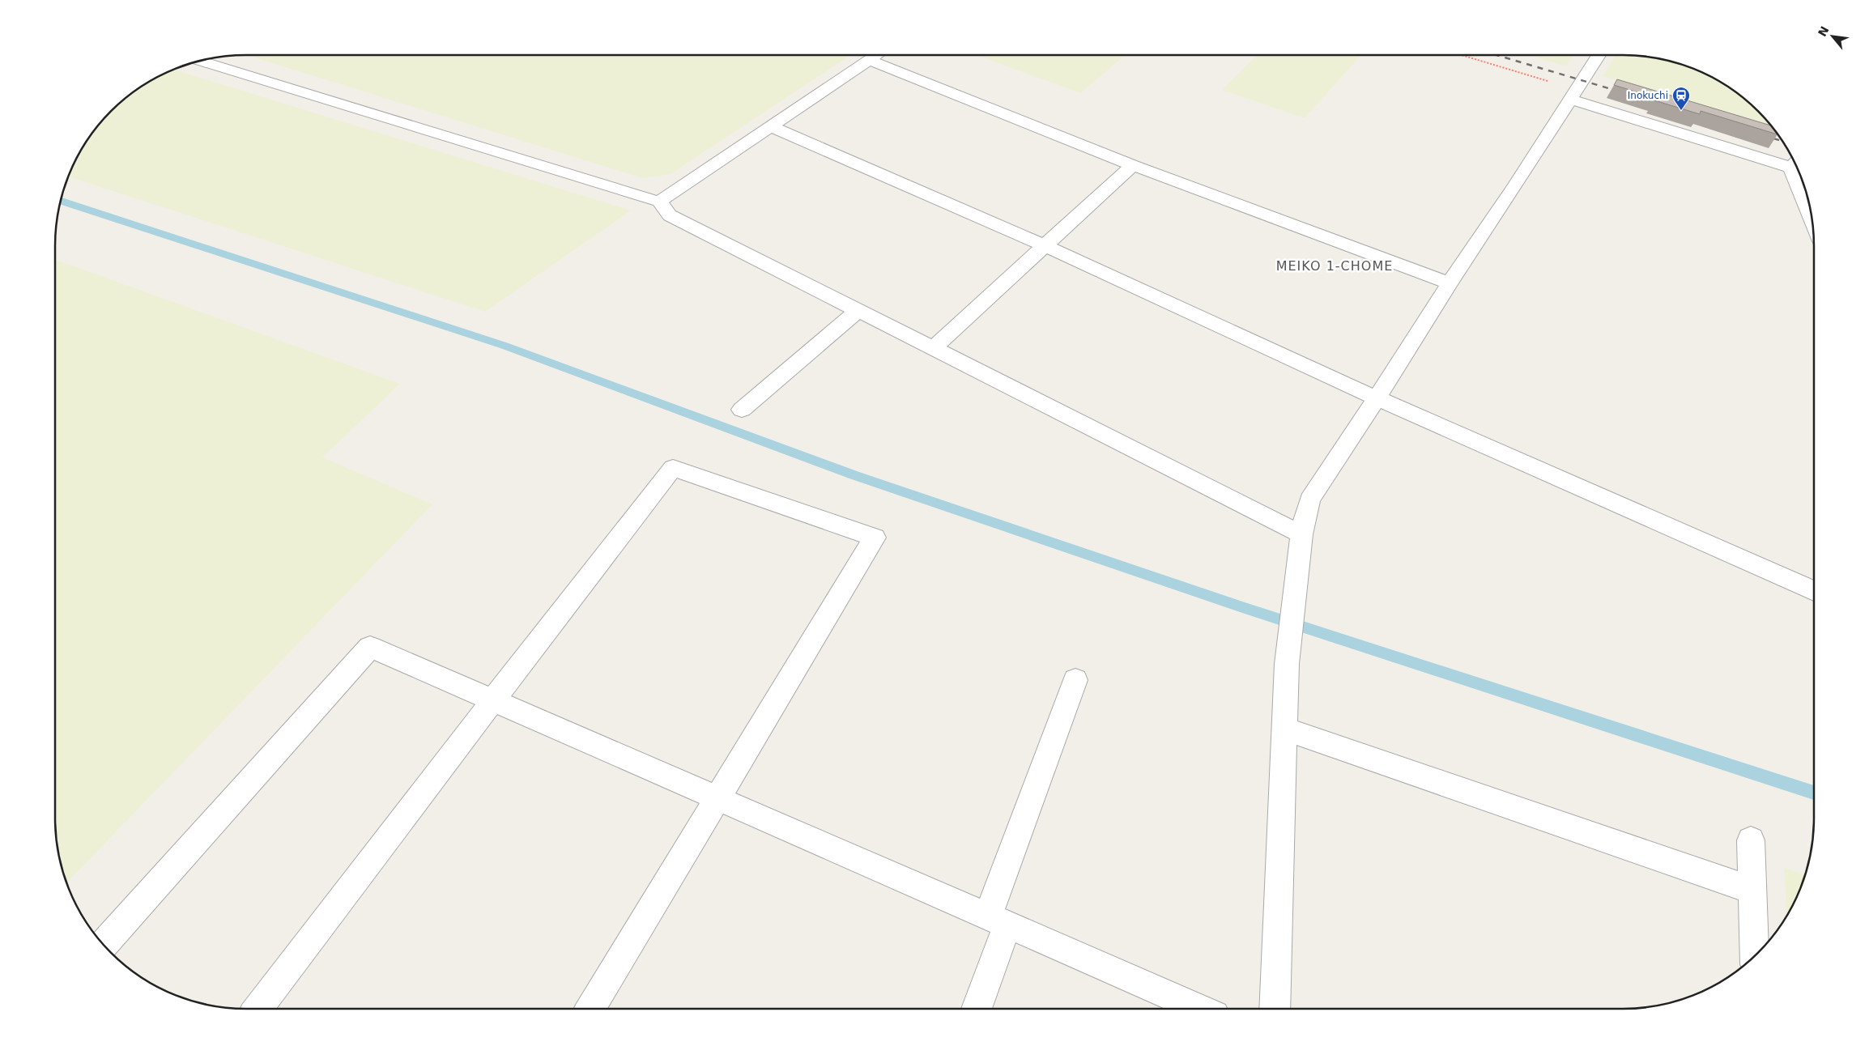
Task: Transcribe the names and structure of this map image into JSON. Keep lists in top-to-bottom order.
{
  "districts": ["MEIKO 1-CHOME"],
  "places": {
    "station": ["Inokuchi"]
  },
  "north": "top left"
}
